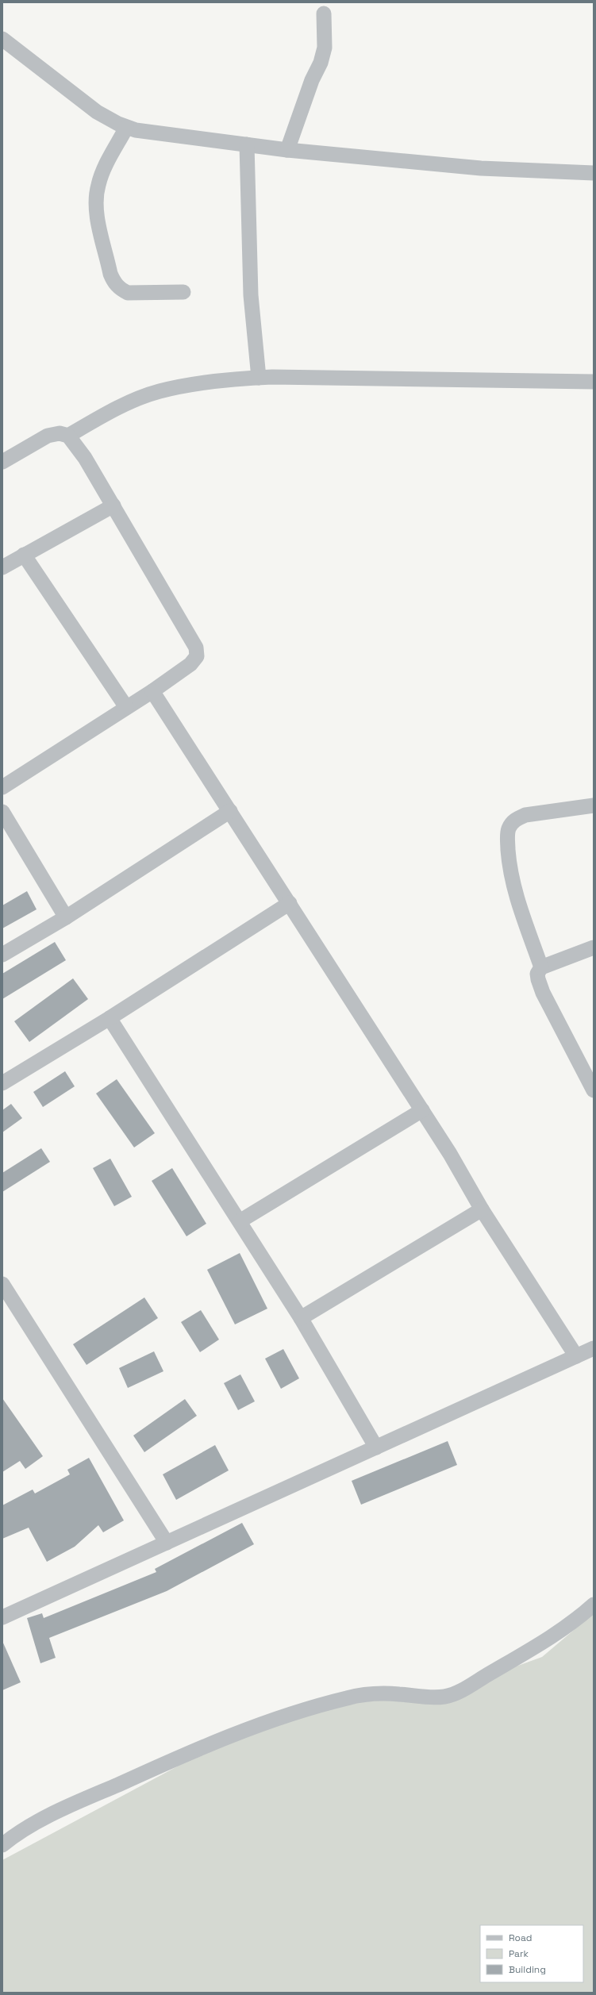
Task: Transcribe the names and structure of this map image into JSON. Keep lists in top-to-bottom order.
{
  "legend": ["Road", "Park", "Building"]
}
